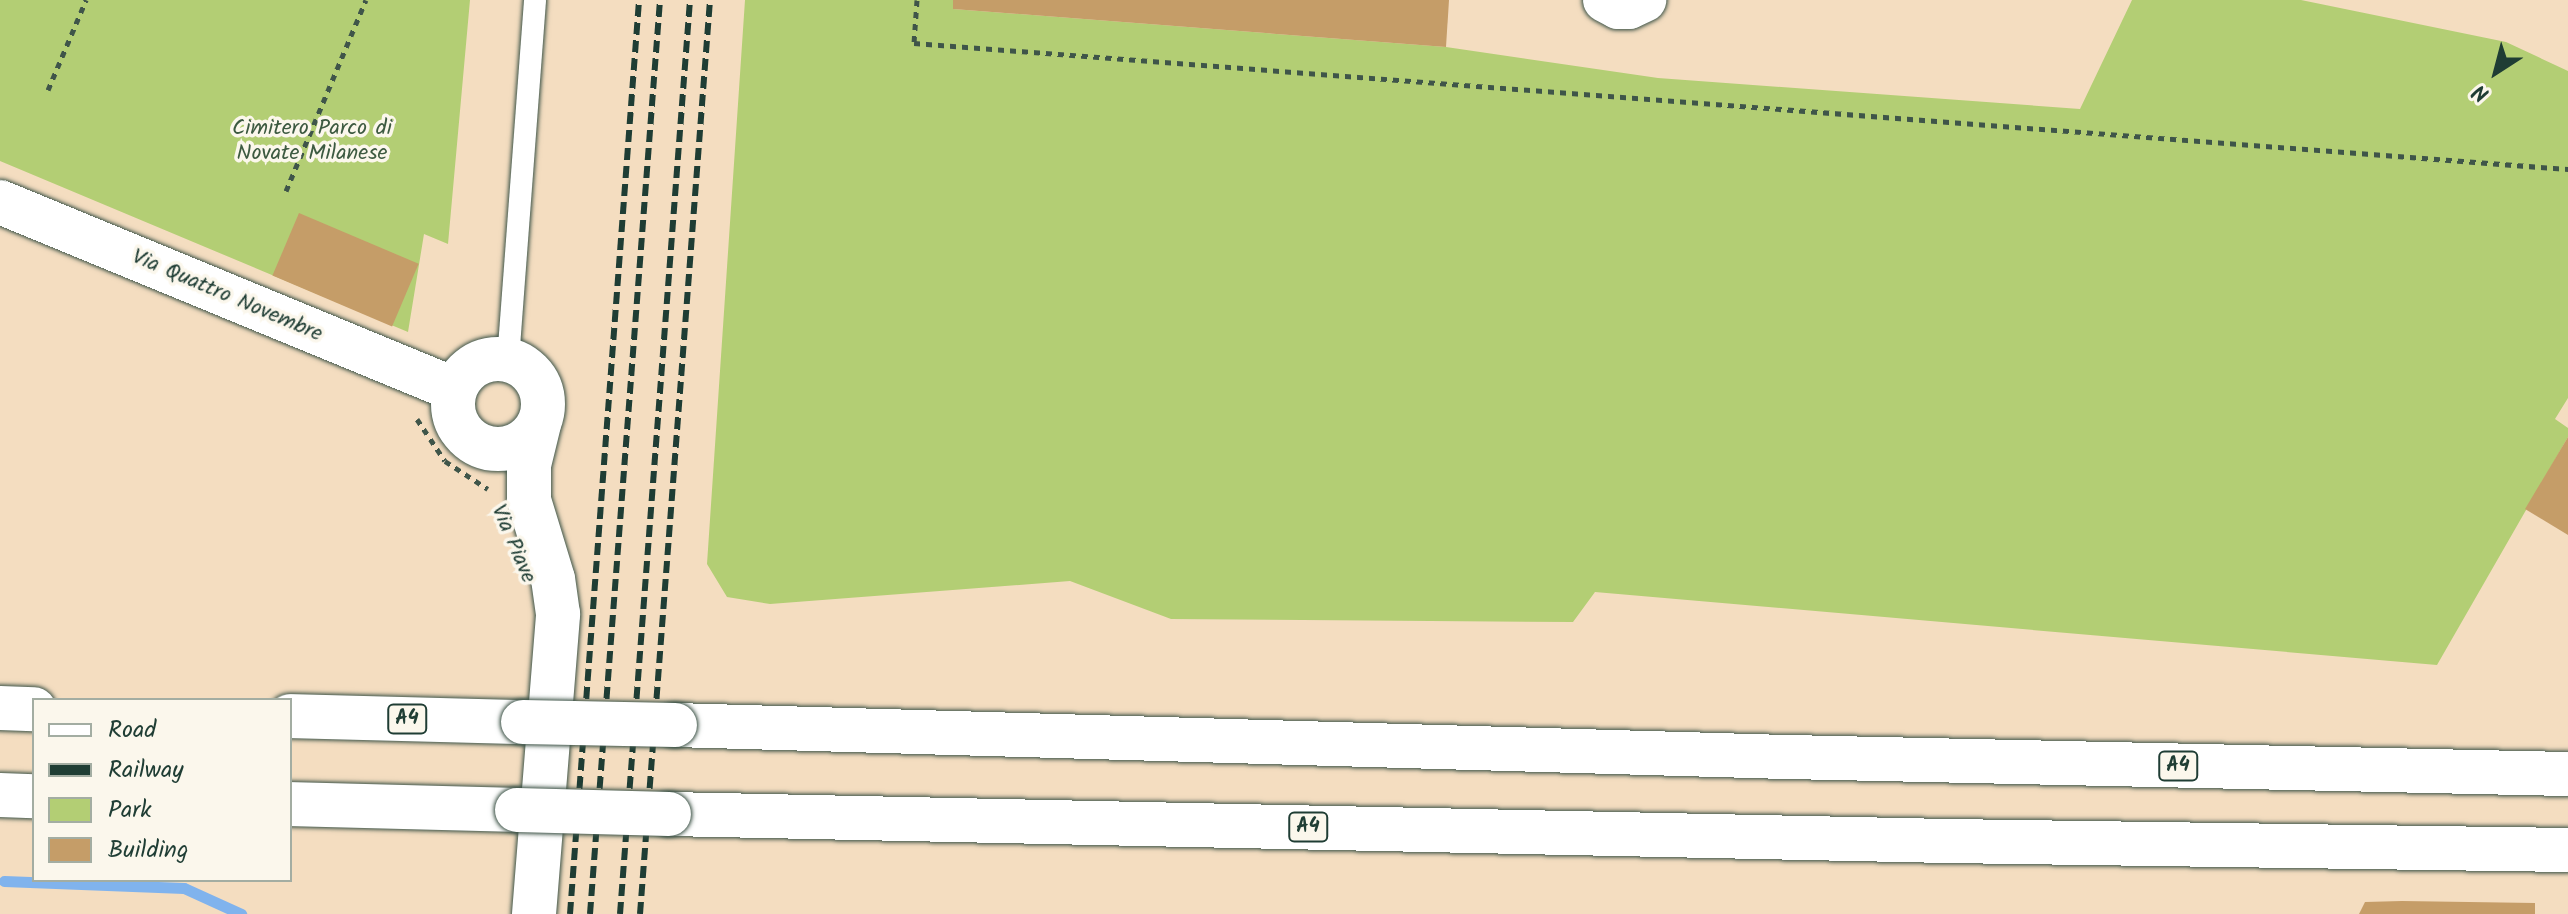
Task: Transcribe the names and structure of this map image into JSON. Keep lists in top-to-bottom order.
{
  "streets": {
    "main road": ["Via Quattro Novembre", "Via Piave", "A4"]
  },
  "crossings": [
    ["Via Quattro Novembre", "Via Piave"]
  ],
  "parks": ["Cimitero Parco di Novate Milanese"],
  "legend": [
    "Road",
    "Railway",
    "Park",
    "Building"
  ],
  "north": "bottom left"
}
